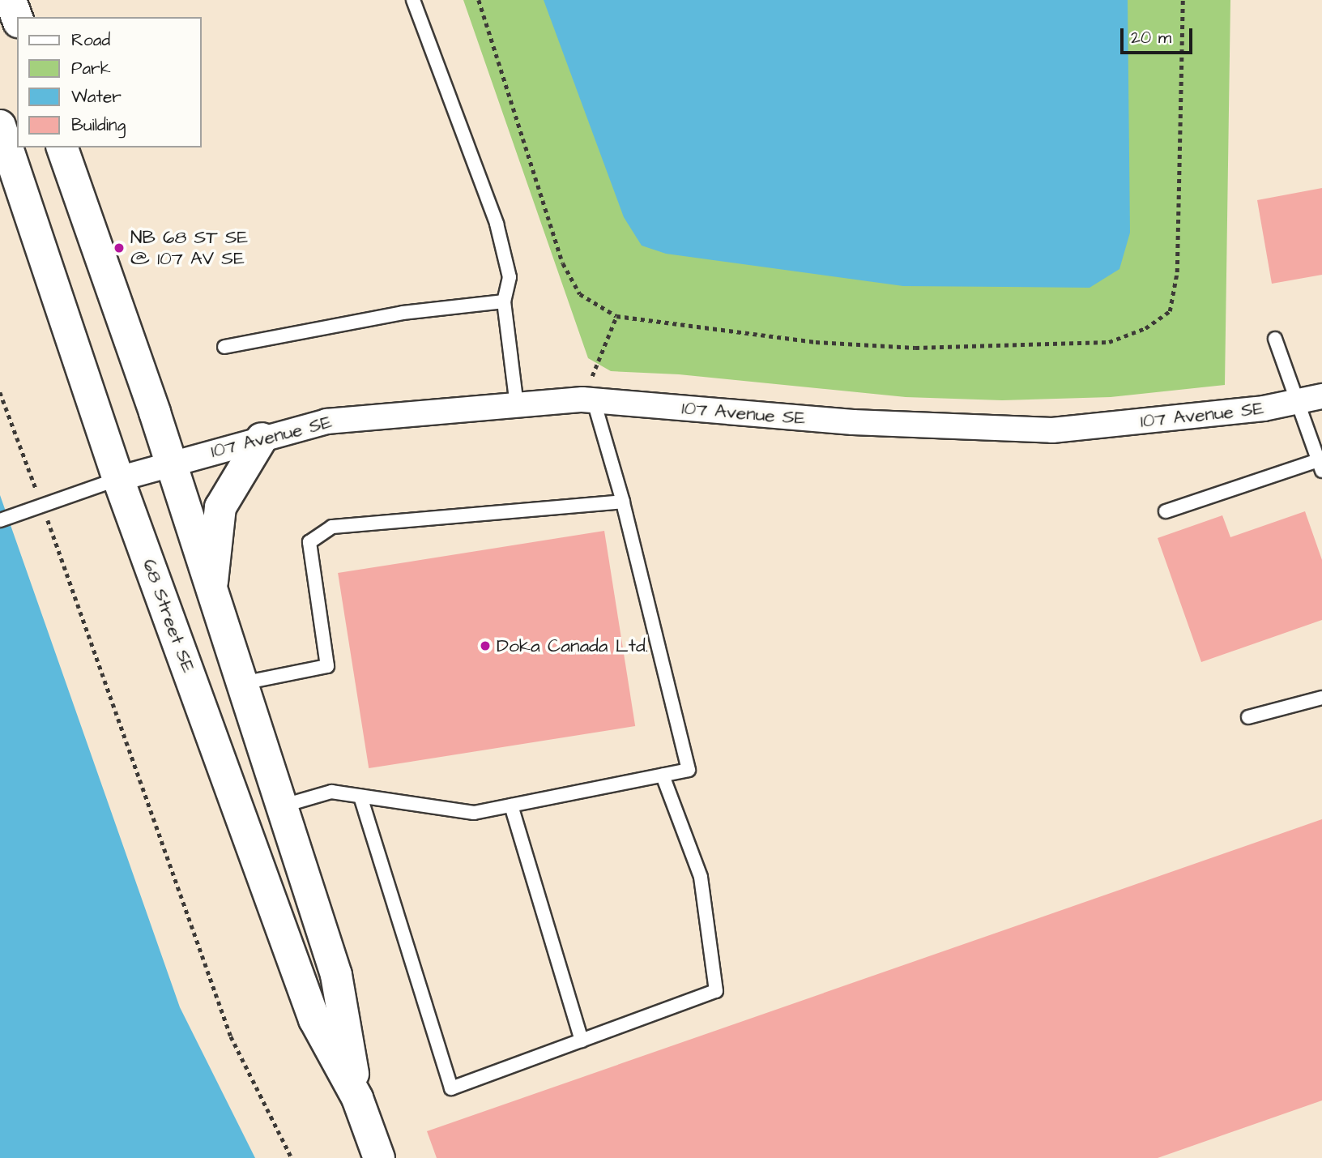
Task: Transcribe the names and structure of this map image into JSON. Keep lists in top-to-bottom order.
{
  "streets": {
    "street": ["107 Avenue SE", "68 Street SE"]
  },
  "crossings": [
    ["107 Avenue SE", "68 Street SE"]
  ],
  "places": ["NB 68 ST SE @ 107 AV SE", "Doka Canada Ltd."],
  "legend": [
    "Road",
    "Park",
    "Water",
    "Building"
  ],
  "scale_bar": "20 m"
}
